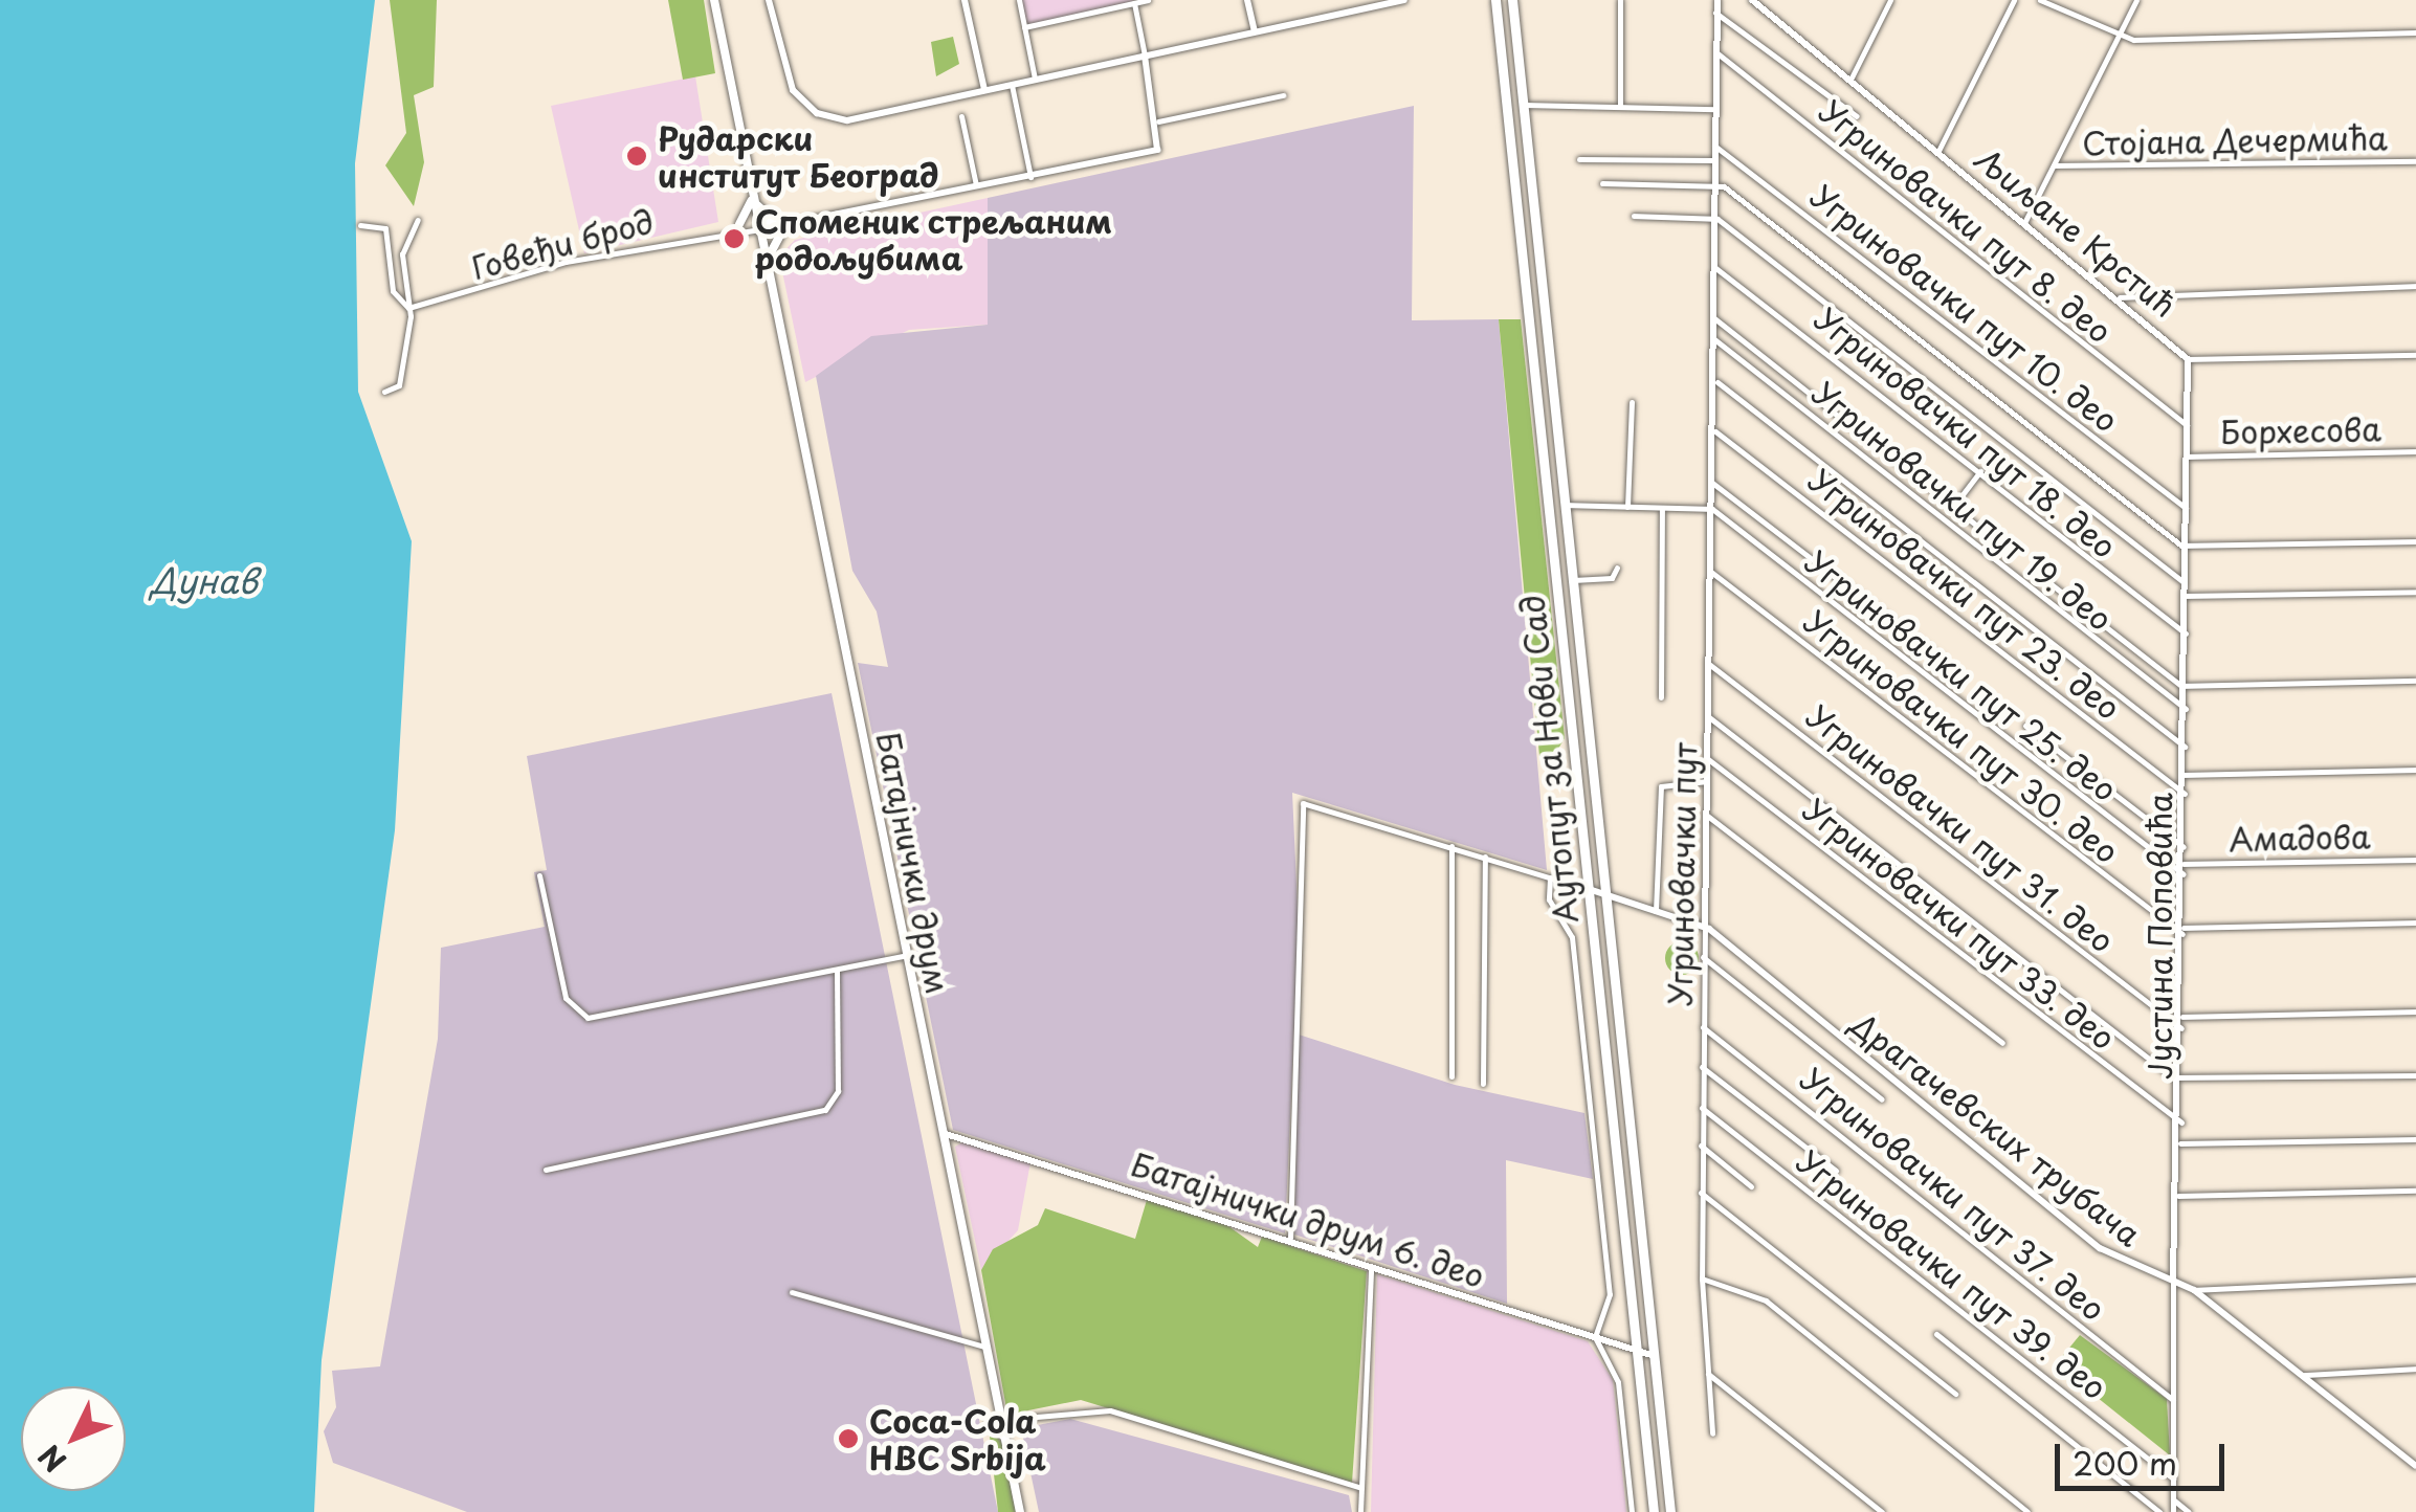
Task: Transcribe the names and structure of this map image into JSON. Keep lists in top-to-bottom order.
{
  "streets": {
    "main road": ["Аутопут за Нови Сад", "Батајнички друм"],
    "street": [
      "Стојана Дечермића",
      "Угриновачки пут 8. део",
      "Љиљане Крстић",
      "Говеђи брод",
      "Угриновачки пут 10. део",
      "Борхесова",
      "Угриновачки пут 18. део",
      "Угриновачки пут 19. део",
      "Угриновачки пут 23. део",
      "Угриновачки пут 25. део",
      "Угриновачки пут 30. део",
      "Угриновачки пут 31. део",
      "Амадова",
      "Угриновачки пут",
      "Угриновачки пут 33. део",
      "Јустина Поповића",
      "Драгачевских трубача",
      "Угриновачки пут 37. део",
      "Батајнички друм 6. део",
      "Угриновачки пут 39. део"
    ]
  },
  "crossings": [
    ["Угриновачки пут 8. део", "Угриновачки пут"],
    ["Угриновачки пут 8. део", "Јустина Поповића"],
    ["Љиљане Крстић", "Јустина Поповића"],
    ["Угриновачки пут 10. део", "Угриновачки пут"],
    ["Угриновачки пут 10. део", "Јустина Поповића"],
    ["Борхесова", "Јустина Поповића"],
    ["Угриновачки пут 18. део", "Угриновачки пут"],
    ["Угриновачки пут 18. део", "Јустина Поповића"],
    ["Угриновачки пут 19. део", "Угриновачки пут"],
    ["Угриновачки пут 19. део", "Јустина Поповића"],
    ["Угриновачки пут 23. део", "Угриновачки пут"],
    ["Угриновачки пут 23. део", "Јустина Поповића"],
    ["Угриновачки пут 25. део", "Угриновачки пут"],
    ["Угриновачки пут 25. део", "Јустина Поповића"],
    ["Угриновачки пут 30. део", "Угриновачки пут"],
    ["Угриновачки пут 30. део", "Јустина Поповића"],
    ["Аутопут за Нови Сад", "Батајнички друм 6. део"],
    ["Угриновачки пут 31. део", "Угриновачки пут"],
    ["Угриновачки пут 31. део", "Јустина Поповића"],
    ["Амадова", "Јустина Поповића"],
    ["Батајнички друм", "Батајнички друм 6. део"],
    ["Угриновачки пут", "Угриновачки пут 33. део"],
    ["Угриновачки пут", "Драгачевских трубача"],
    ["Угриновачки пут", "Угриновачки пут 37. део"],
    ["Угриновачки пут", "Угриновачки пут 39. део"],
    ["Угриновачки пут 33. део", "Јустина Поповића"],
    ["Јустина Поповића", "Драгачевских трубача"],
    ["Јустина Поповића", "Угриновачки пут 37. део"],
    ["Јустина Поповића", "Угриновачки пут 39. део"]
  ],
  "water": ["Дунав"],
  "places": ["Рударски институт Београд", "Споменик стрељаним родољубима", "Coca-Cola HBC Srbija"],
  "scale_bar": "200 m",
  "north": "bottom left"
}
